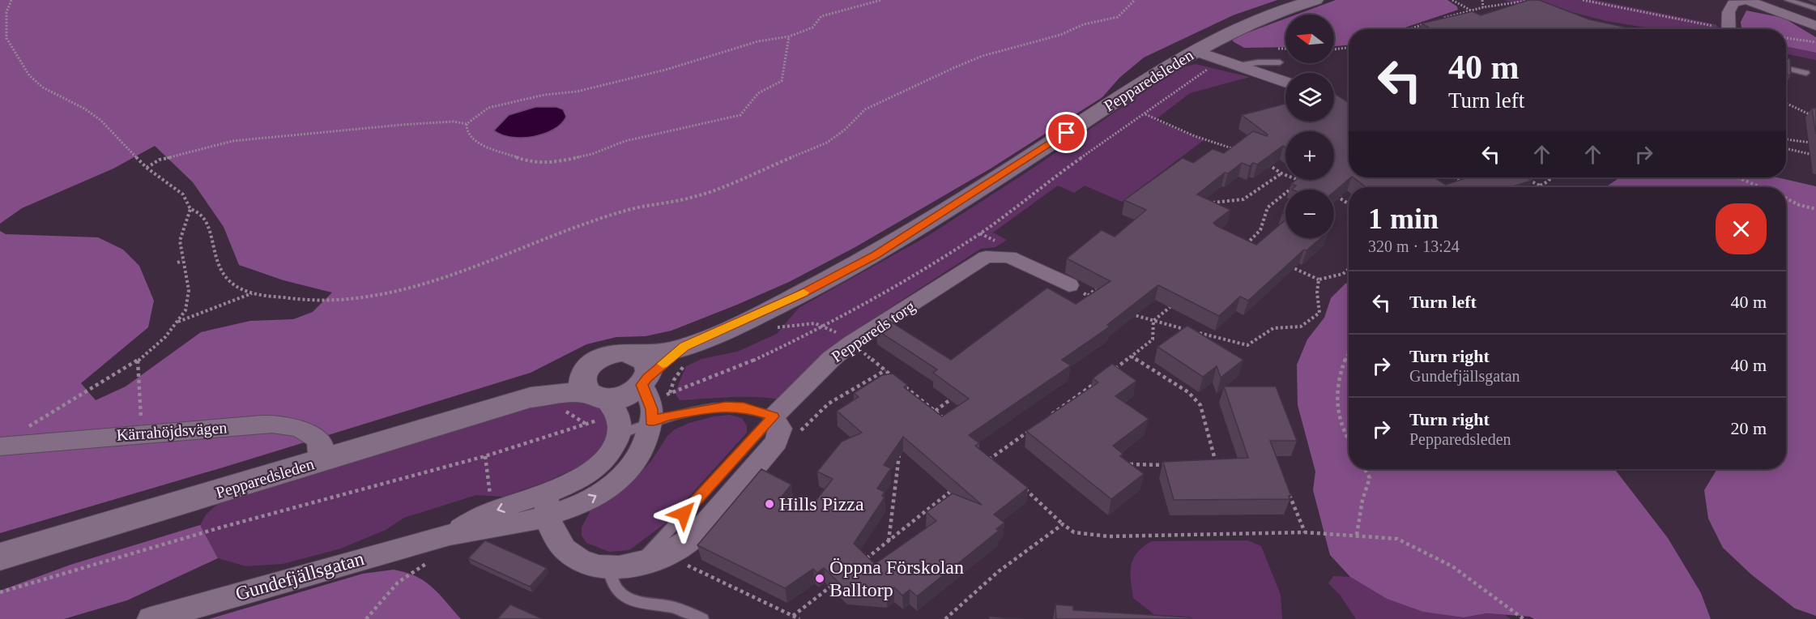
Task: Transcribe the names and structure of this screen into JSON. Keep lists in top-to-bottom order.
{
  "streets": {
    "street": [
      "Pepparedsleden",
      "Peppareds torg",
      "Kärrahöjdsvägen",
      "Gundefjällsgatan"
    ]
  },
  "crossings": [
    ["Pepparedsleden", "Kärrahöjdsvägen"],
    ["Pepparedsleden", "Gundefjällsgatan"]
  ],
  "places": ["Hills Pizza", "Öppna Förskolan Balltorp"],
  "north": "left",
  "page": {
    "map_buttons": ["+", "−"],
    "turn": ["40 m", "Turn left"],
    "heading": ["1 min", "320 m · 13:24"],
    "list": [
      {
        "name": "Turn left",
        "value": "40 m"
      },
      {
        "name": "Turn right",
        "note": "Gundefjällsgatan",
        "value": "40 m"
      },
      {
        "name": "Turn right",
        "note": "Pepparedsleden",
        "value": "20 m"
      }
    ]
  }
}
